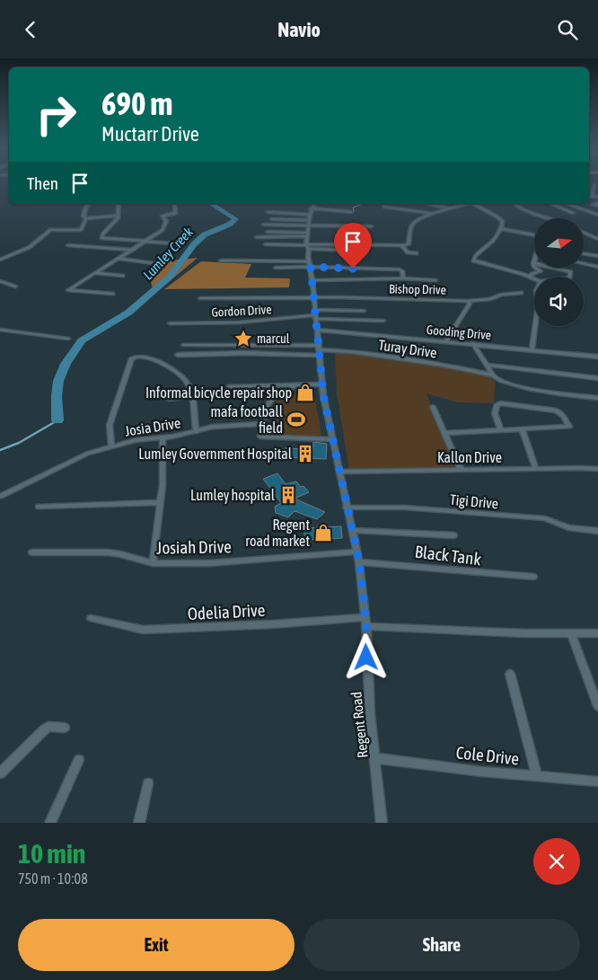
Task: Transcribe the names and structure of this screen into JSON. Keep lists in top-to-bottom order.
{
  "streets": {
    "street": [
      "Bishop Drive",
      "Gordon Drive",
      "Gooding Drive",
      "Turay Drive",
      "Josia Drive",
      "Kallon Drive",
      "Tigi Drive",
      "Josiah Drive",
      "Black Tank",
      "Odelia Drive",
      "Regent Road",
      "Cole Drive"
    ]
  },
  "crossings": [
    ["Bishop Drive", "Regent Road"],
    ["Gordon Drive", "Regent Road"],
    ["Gooding Drive", "Regent Road"],
    ["Turay Drive", "Regent Road"],
    ["Kallon Drive", "Regent Road"],
    ["Tigi Drive", "Regent Road"],
    ["Josiah Drive", "Regent Road"],
    ["Black Tank", "Regent Road"],
    ["Odelia Drive", "Regent Road"],
    ["Regent Road", "Cole Drive"]
  ],
  "water": ["Lumley Creek"],
  "places": {
    "place": ["marcul"],
    "shop": ["Informal bicycle repair shop", "Regent road market"],
    "sports": ["mafa football field"],
    "building": ["Lumley Government Hospital", "Lumley hospital"]
  },
  "north": "right",
  "page": {
    "header": "Navio",
    "turn": ["690 m", "Muctarr Drive"],
    "then": "Then",
    "heading": ["10 min", "750 m · 10:08"],
    "buttons": ["Exit", "Share"]
  }
}
